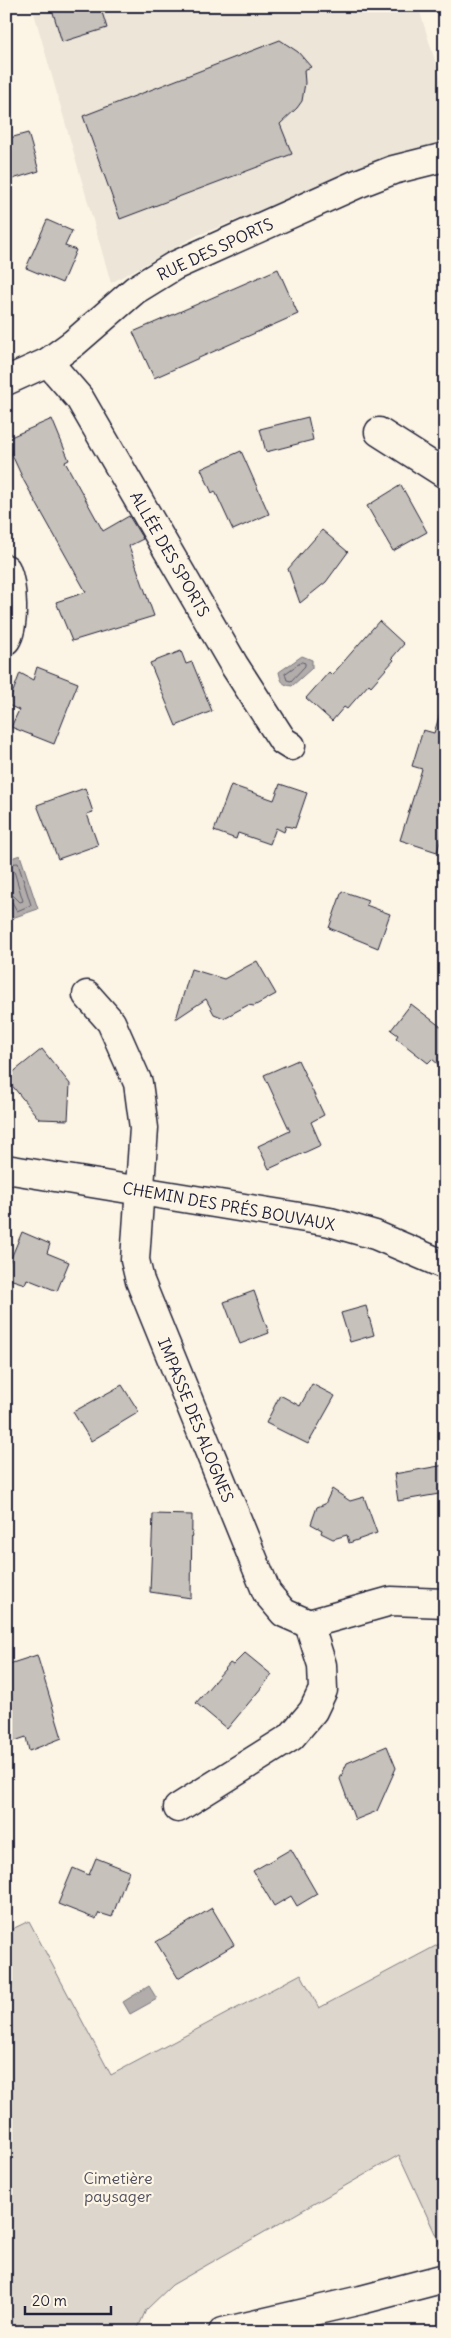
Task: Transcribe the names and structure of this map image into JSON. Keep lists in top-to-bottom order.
{
  "streets": {
    "street": [
      "RUE DES SPORTS",
      "ALLÉE DES SPORTS",
      "CHEMIN DES PRÉS BOUVAUX",
      "IMPASSE DES ALOGNES"
    ]
  },
  "crossings": [
    ["RUE DES SPORTS", "ALLÉE DES SPORTS"],
    ["CHEMIN DES PRÉS BOUVAUX", "IMPASSE DES ALOGNES"]
  ],
  "parks": ["Cimetière paysager"],
  "scale_bar": "20 m"
}
